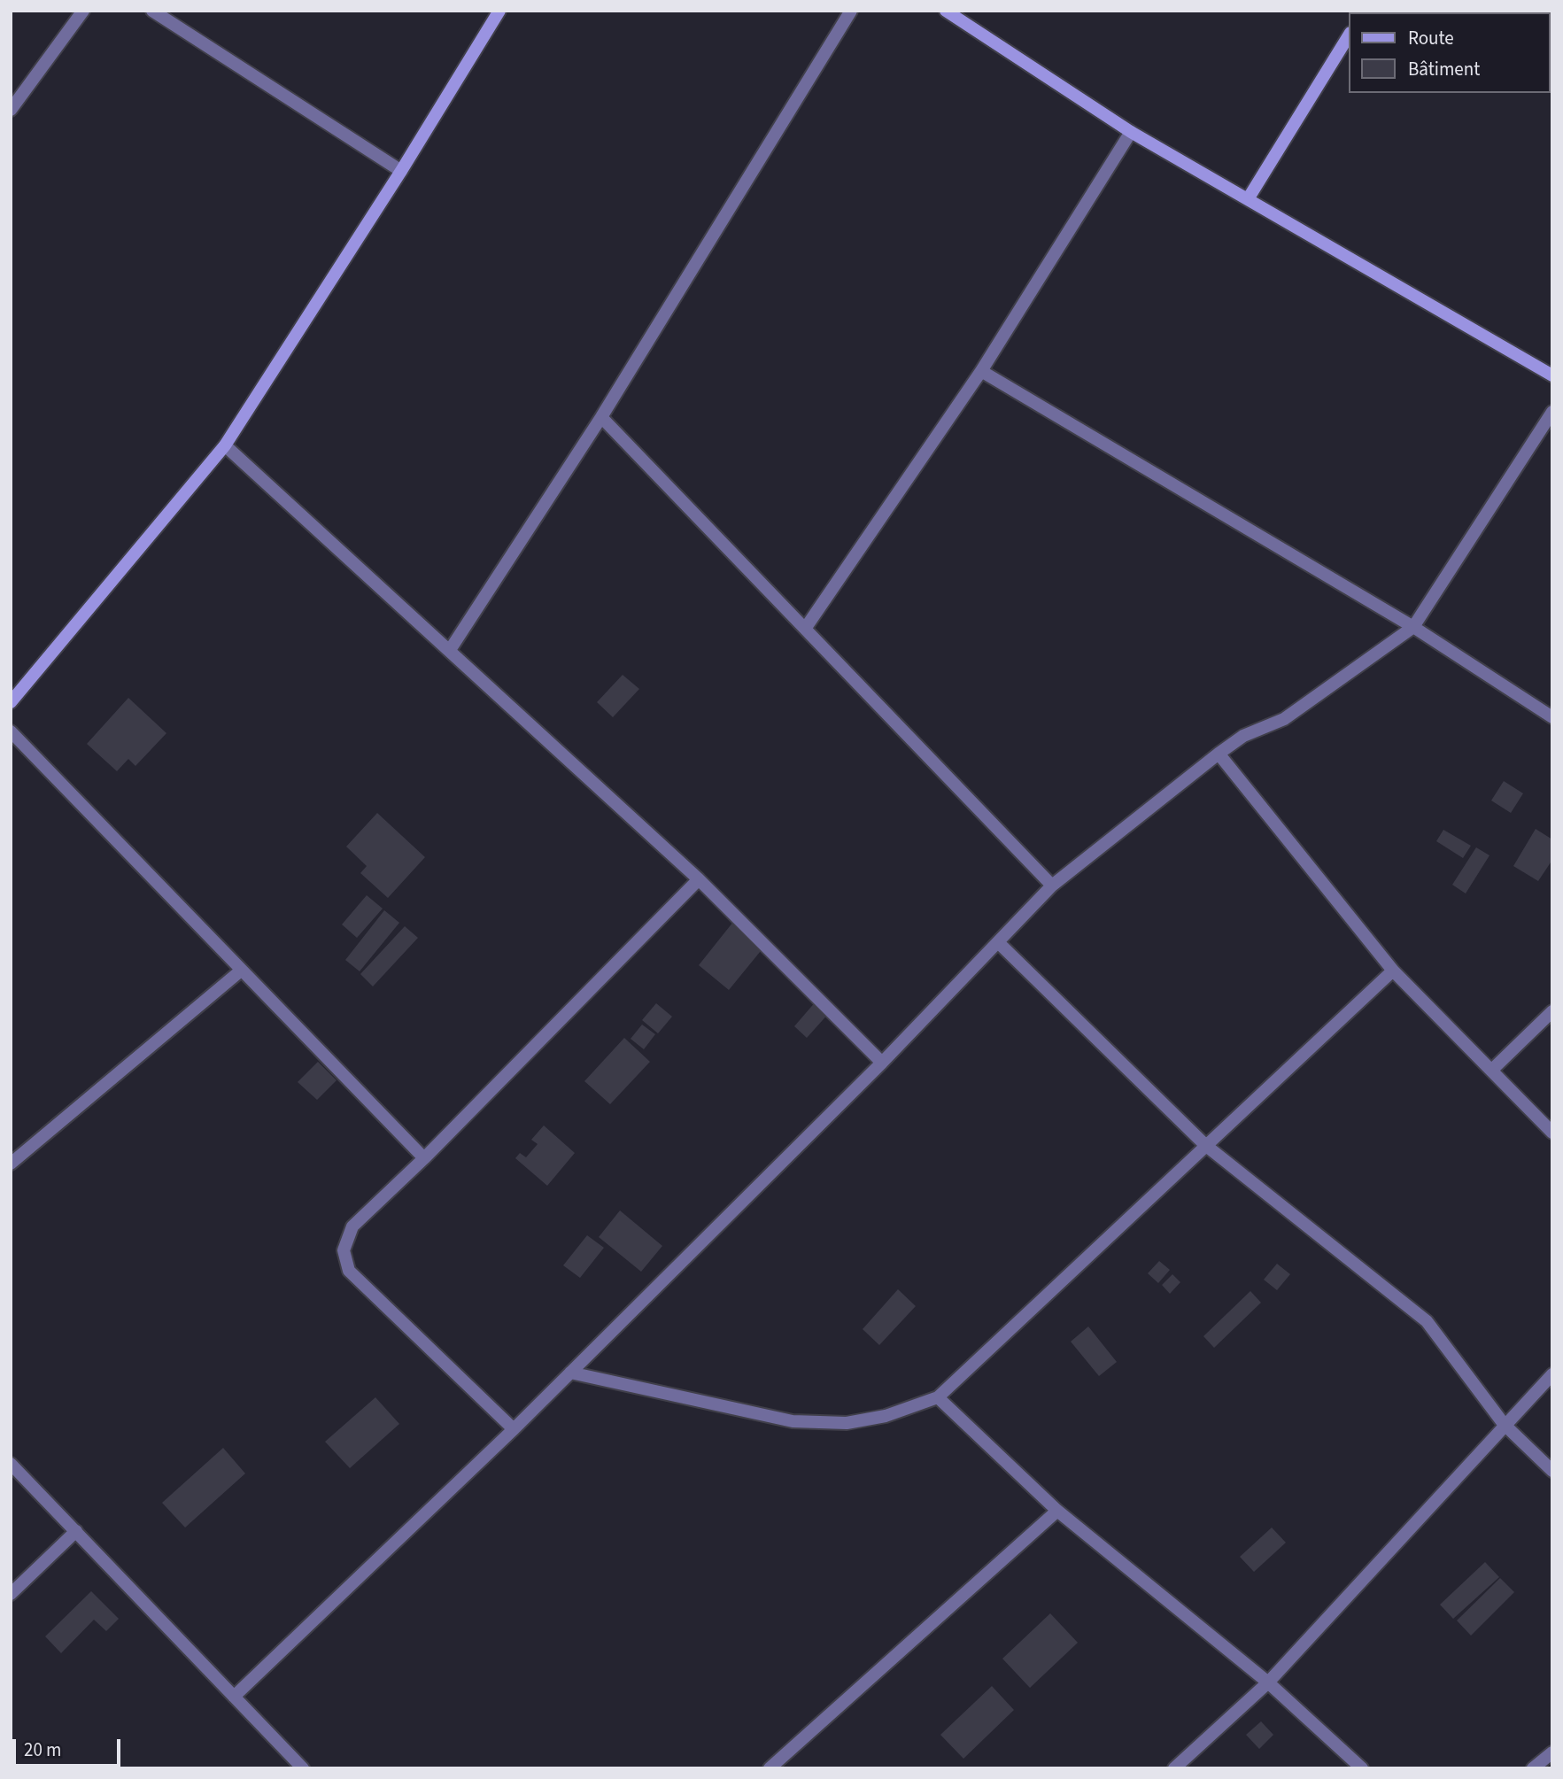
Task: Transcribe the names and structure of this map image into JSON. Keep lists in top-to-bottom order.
{
  "legend": ["Route", "Bâtiment"],
  "scale_bar": "20 m"
}
